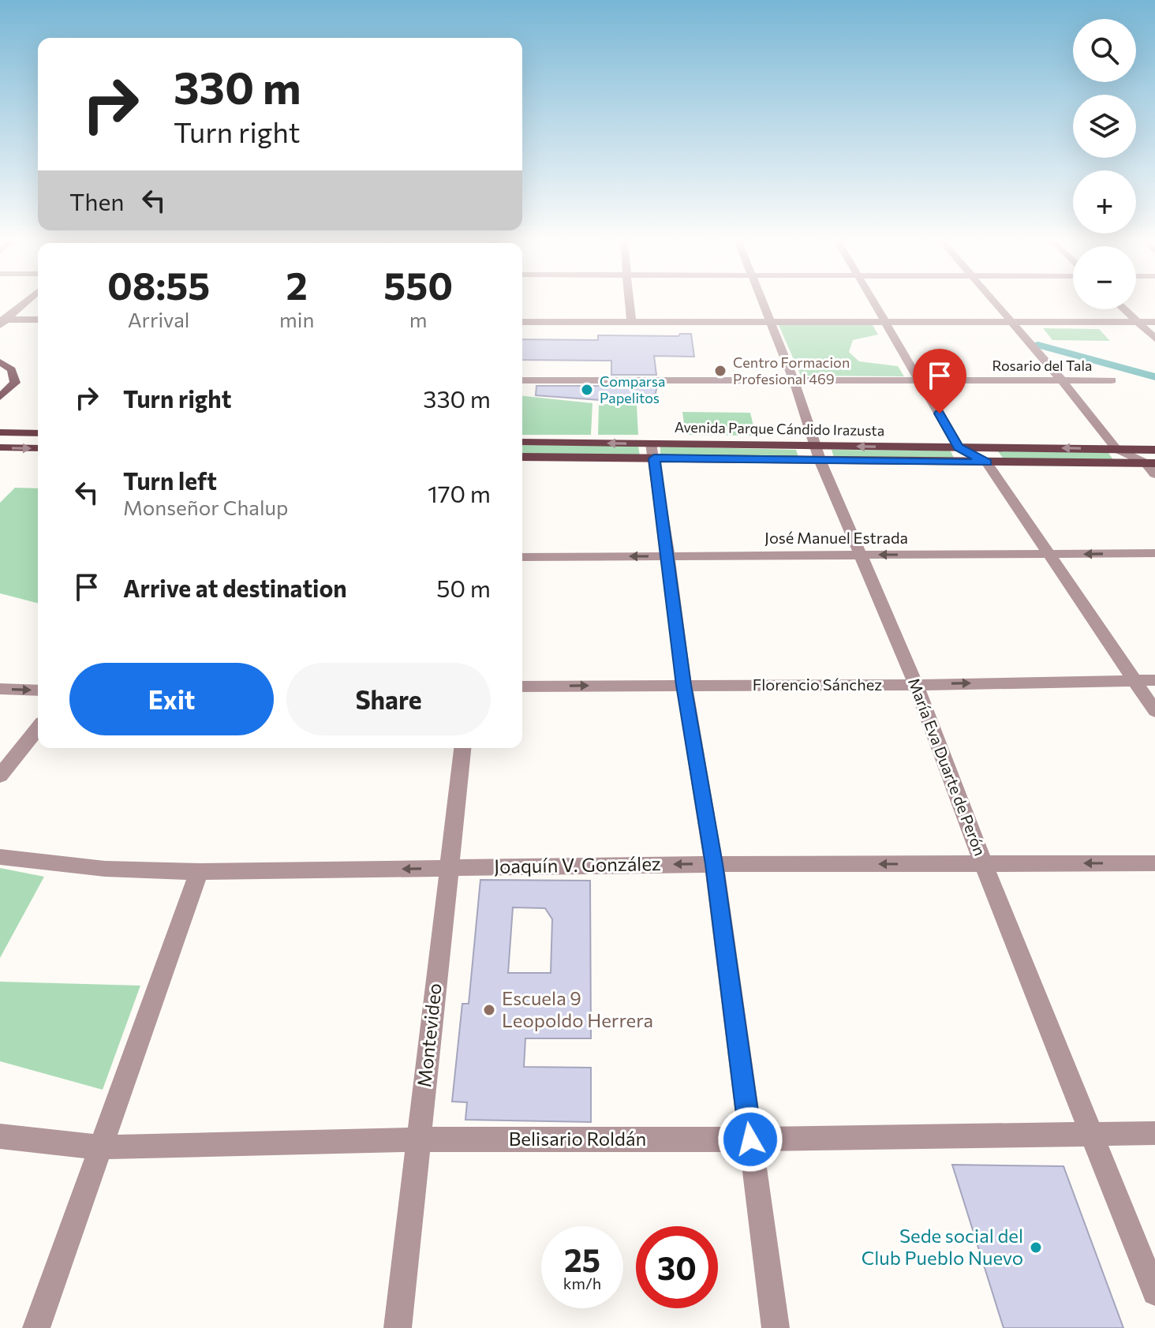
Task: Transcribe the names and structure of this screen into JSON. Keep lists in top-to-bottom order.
{
  "streets": {
    "main road": ["Avenida Parque Cándido Irazusta"],
    "street": [
      "Rosario del Tala",
      "José Manuel Estrada",
      "Florencio Sánchez",
      "María Eva Duarte de Perón",
      "Joaquín V. González",
      "Montevideo",
      "Belisario Roldán"
    ]
  },
  "crossings": [
    ["Rosario del Tala", "María Eva Duarte de Perón"],
    ["Avenida Parque Cándido Irazusta", "María Eva Duarte de Perón"],
    ["José Manuel Estrada", "María Eva Duarte de Perón"],
    ["Florencio Sánchez", "María Eva Duarte de Perón"],
    ["María Eva Duarte de Perón", "Joaquín V. González"],
    ["María Eva Duarte de Perón", "Belisario Roldán"],
    ["Joaquín V. González", "Montevideo"],
    ["Montevideo", "Belisario Roldán"]
  ],
  "one_way": ["José Manuel Estrada", "Florencio Sánchez", "Joaquín V. González"],
  "places": [
    "Centro Formacion Profesional 469",
    "Comparsa Papelitos",
    "Escuela 9 Leopoldo Herrera",
    "Sede social del Club Pueblo Nuevo"
  ],
  "page": {
    "map_buttons": ["+", "−"],
    "turn": ["330 m", "Turn right"],
    "then": "Then",
    "eta": [
      "08:55",
      "Arrival",
      "2",
      "min",
      "550",
      "m"
    ],
    "list": [
      {
        "name": "Turn right",
        "value": "330 m"
      },
      {
        "name": "Turn left",
        "note": "Monseñor Chalup",
        "value": "170 m"
      },
      {
        "name": "Arrive at destination",
        "value": "50 m"
      }
    ],
    "buttons": ["Exit", "Share"],
    "speed": "25 km/h",
    "limit": "30"
  }
}
